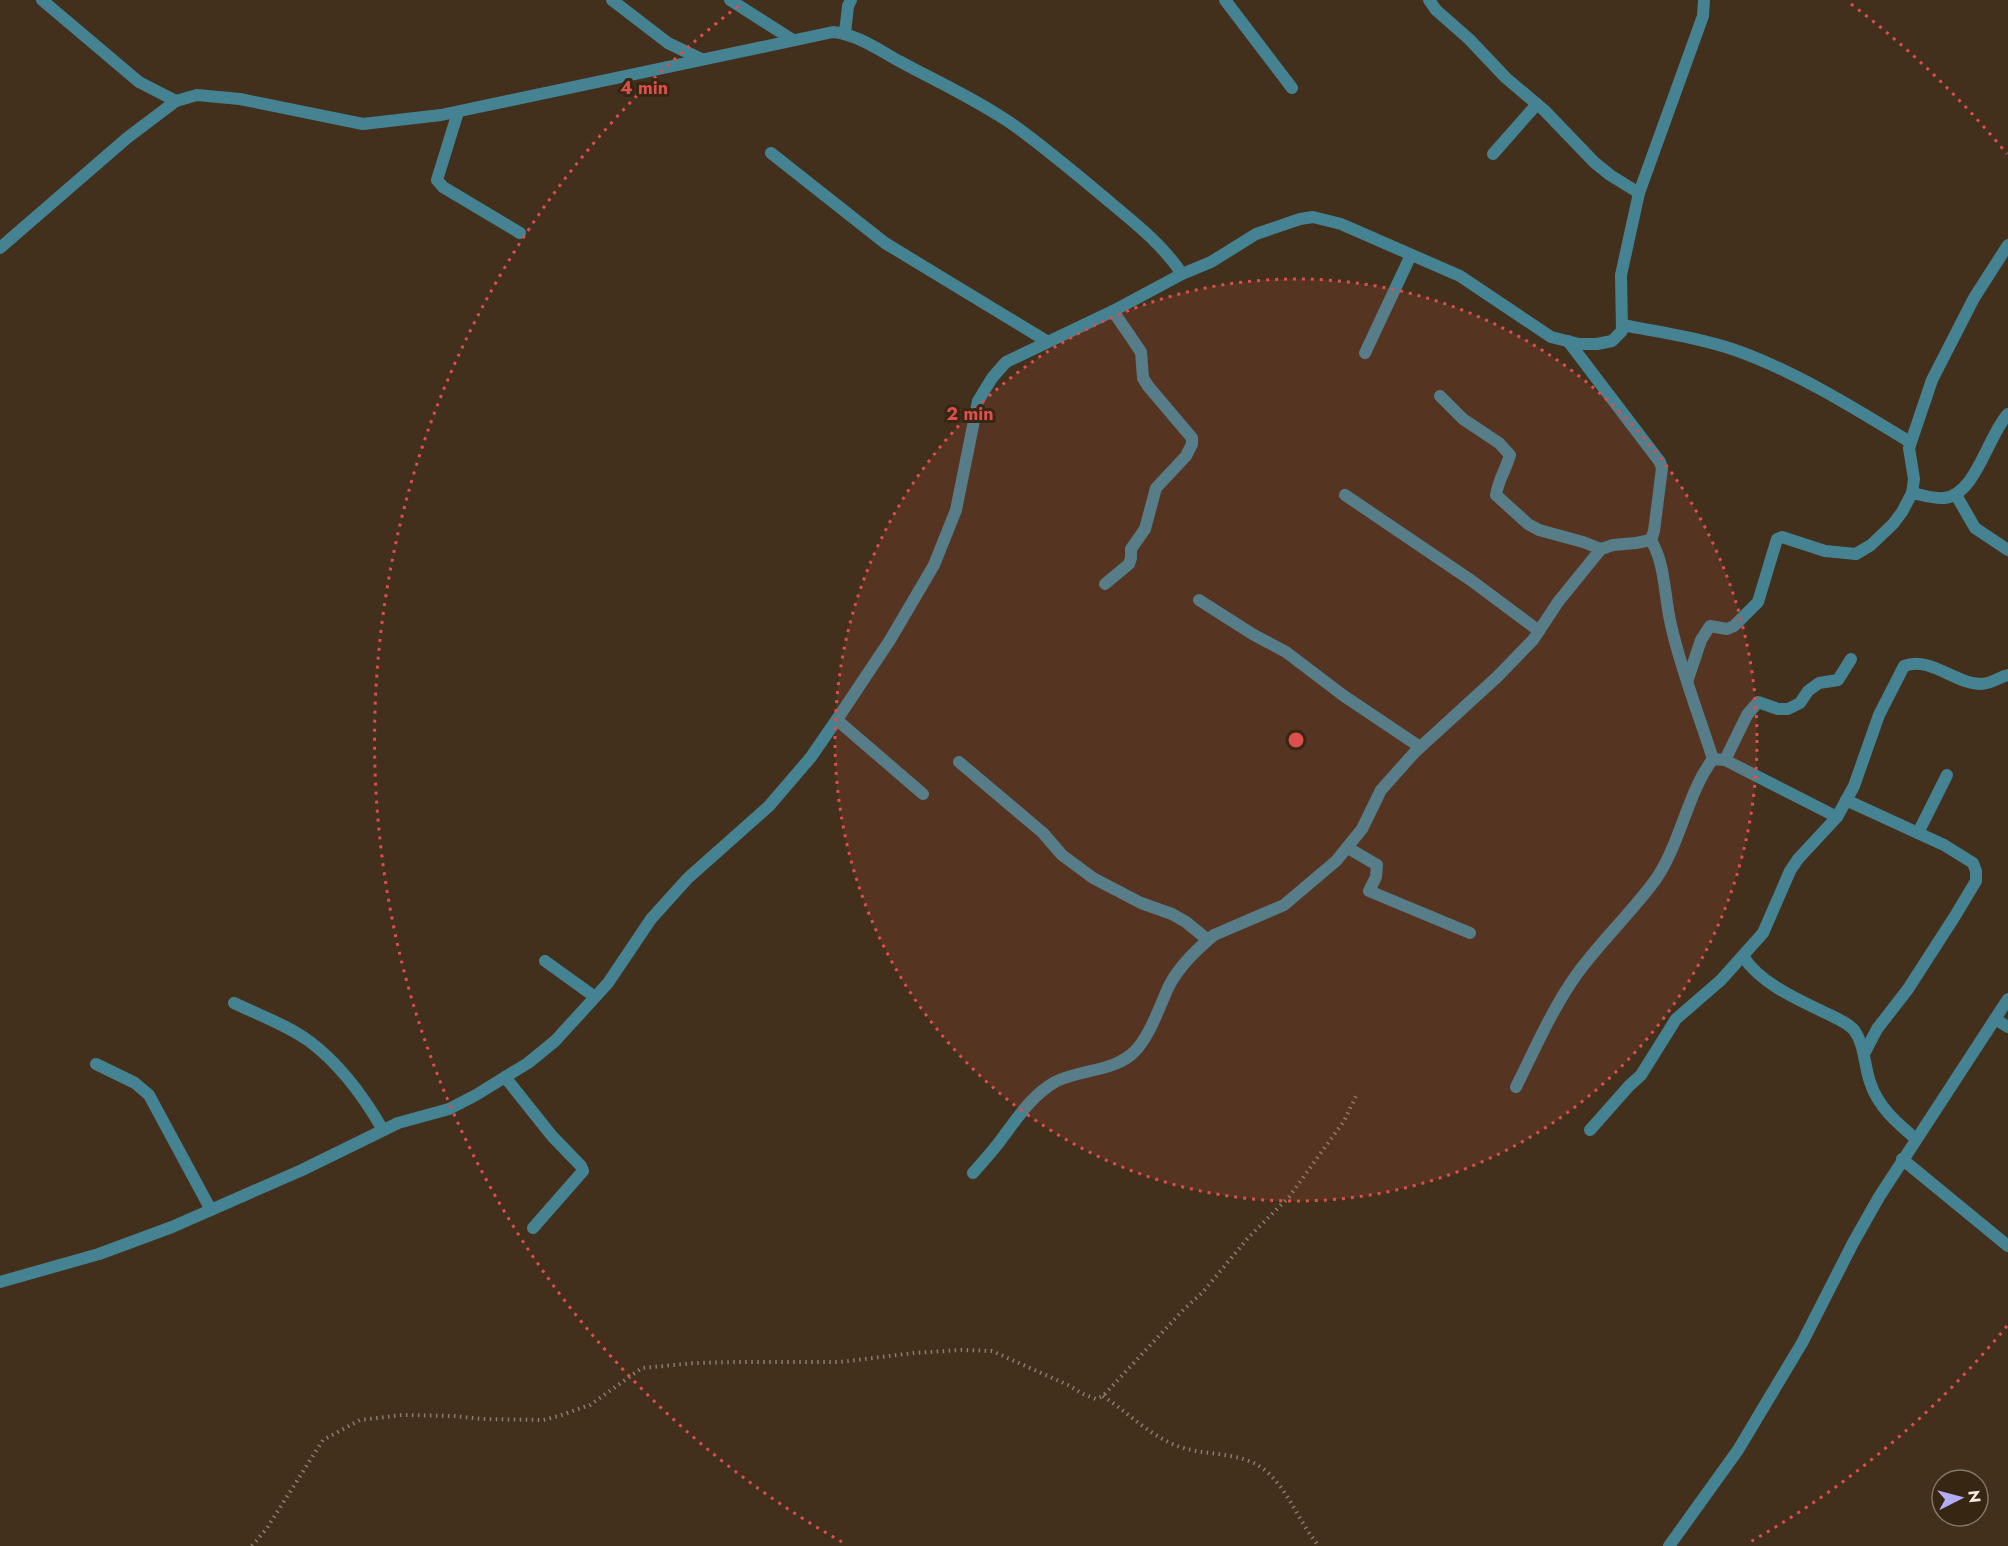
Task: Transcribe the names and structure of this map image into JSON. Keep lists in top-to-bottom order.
{
  "north": "right",
  "rings": ["4 min", "2 min"]
}
